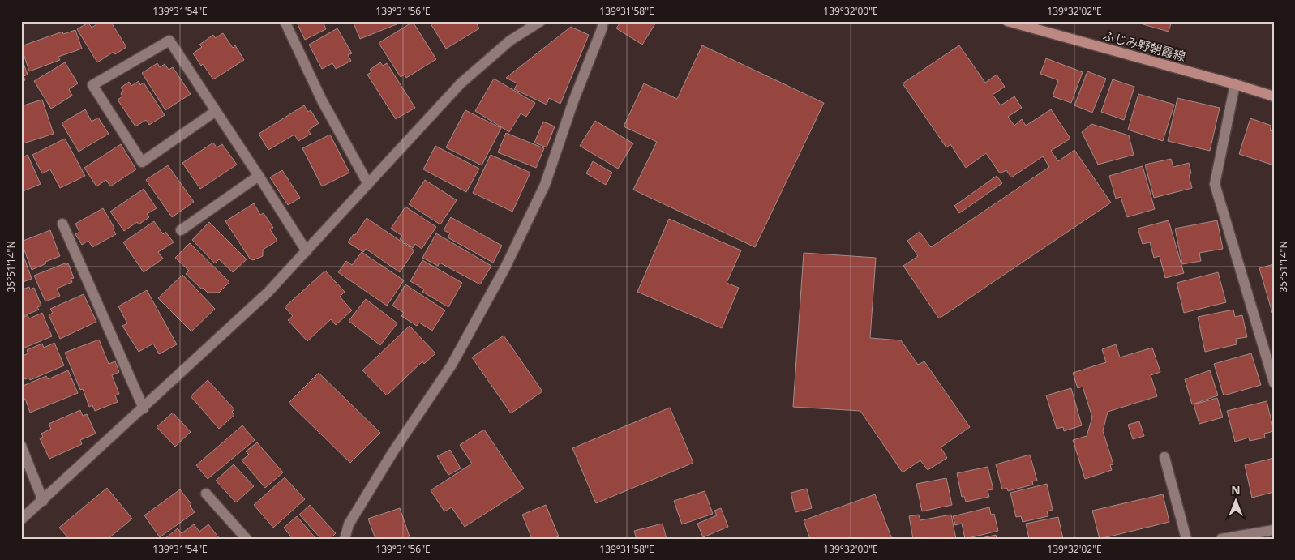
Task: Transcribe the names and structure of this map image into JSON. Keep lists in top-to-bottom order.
{
  "streets": {
    "main road": ["ふじみ野朝霞線"]
  },
  "north": "top",
  "coordinates": [
    "139°31'54\"E",
    "139°31'56\"E",
    "139°31'58\"E",
    "139°32'00\"E",
    "139°32'02\"E",
    "35°51'14\"N"
  ]
}
